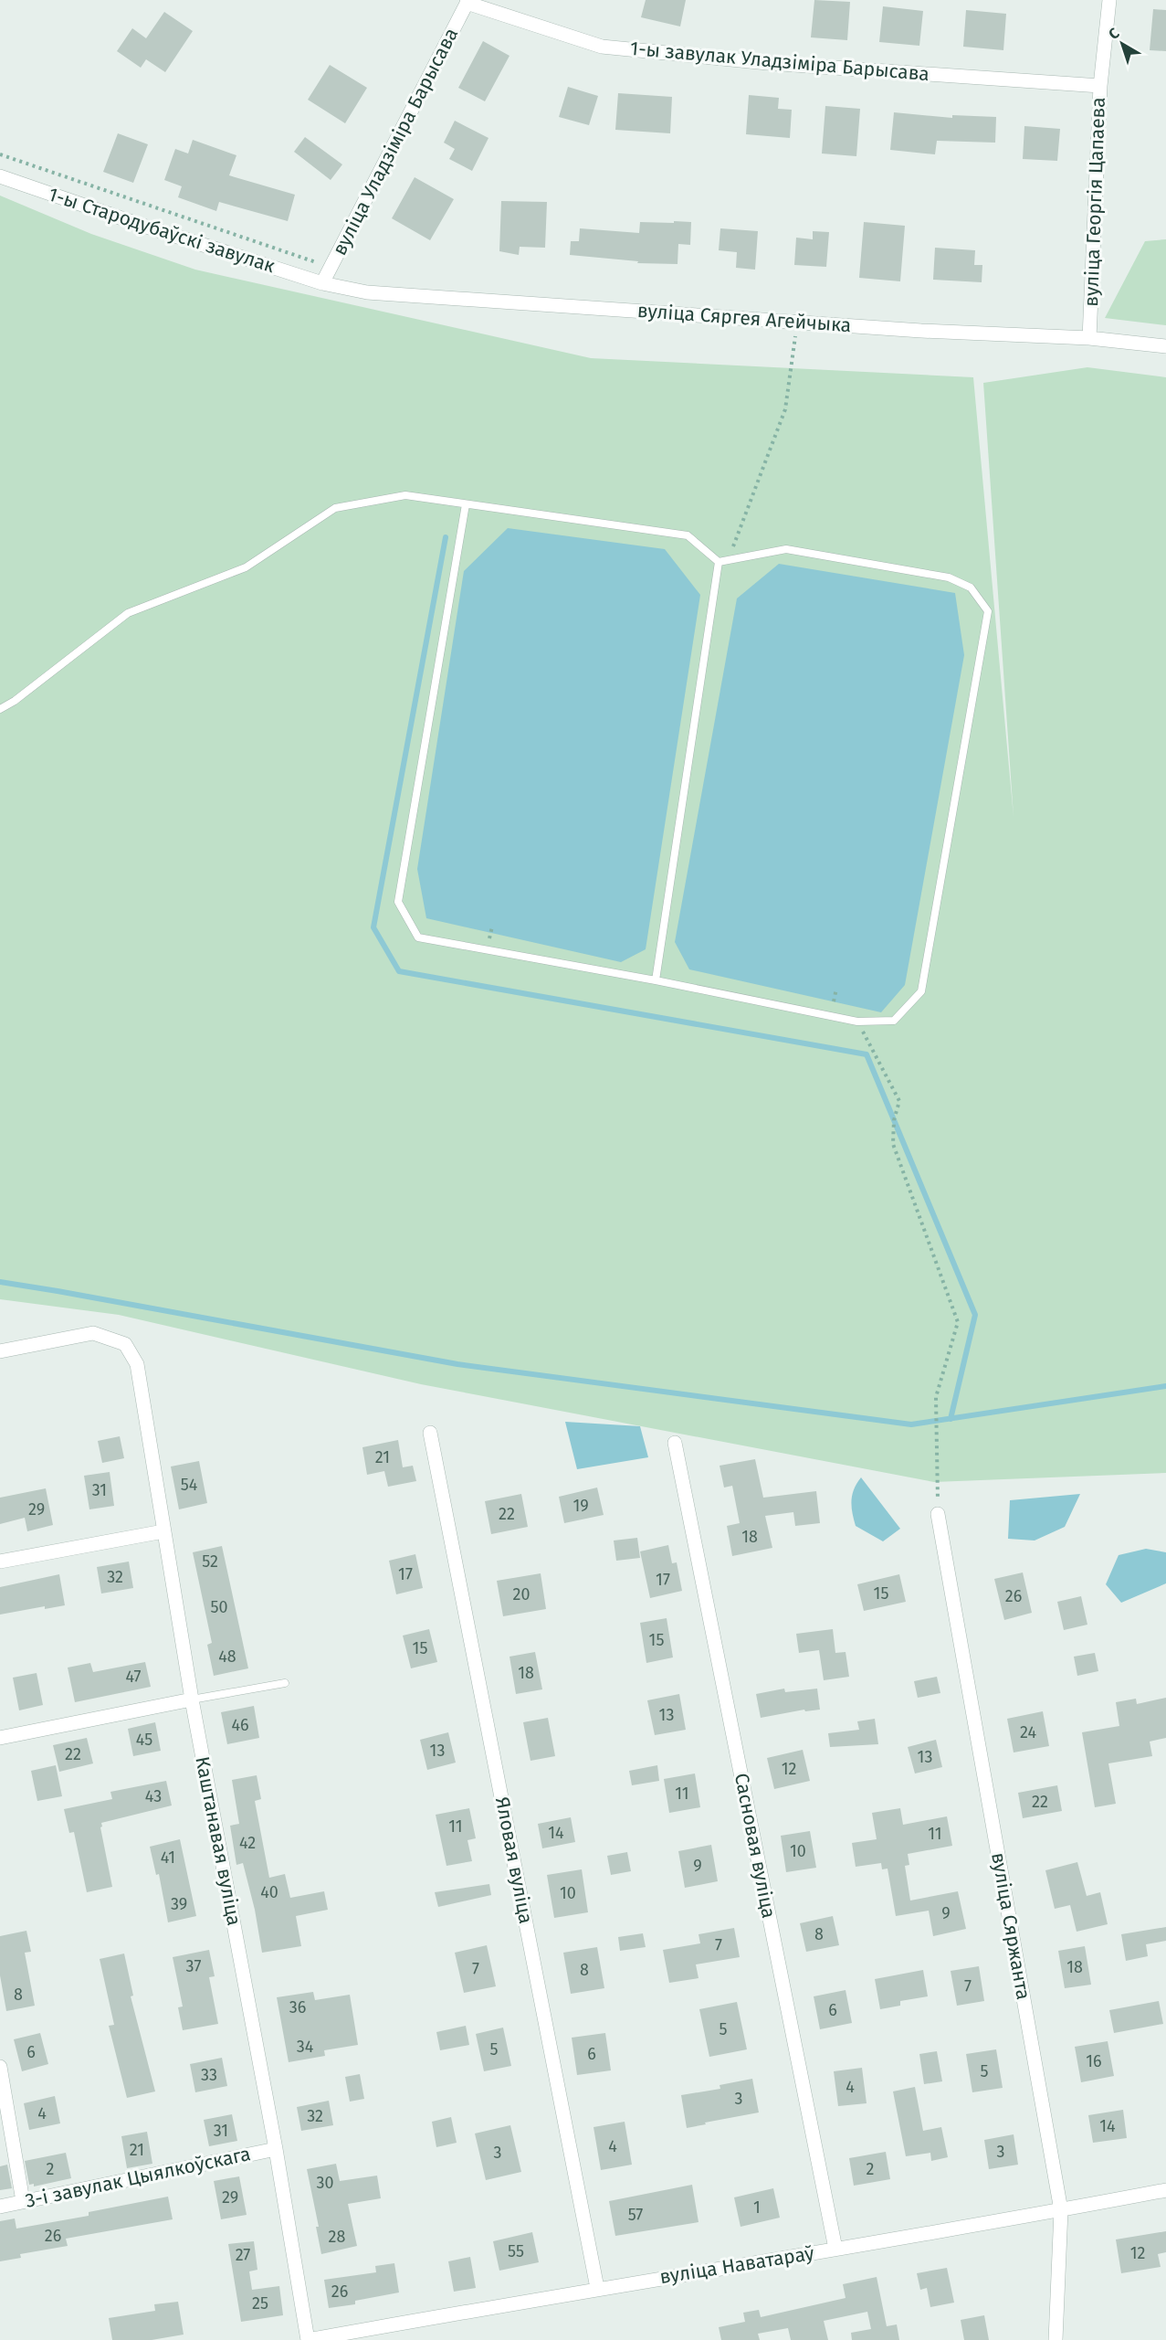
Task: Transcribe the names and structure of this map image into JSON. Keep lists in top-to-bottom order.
{
  "streets": {
    "street": [
      "1-ы завулак Уладзіміра Барысава",
      "вуліца Уладзіміра Барысава",
      "вуліца Георгія Цапаева",
      "1-ы Стародубаўскі завулак",
      "вуліца Сяргея Агейчыка",
      "Каштанавая вуліца",
      "Сасновая вуліца",
      "Яловая вуліца",
      "вуліца Сяржанта",
      "3-і завулак Цыялкоўскага",
      "вуліца Наватараў"
    ]
  },
  "crossings": [
    ["1-ы завулак Уладзіміра Барысава", "вуліца Уладзіміра Барысава"],
    ["1-ы завулак Уладзіміра Барысава", "вуліца Георгія Цапаева"],
    ["вуліца Уладзіміра Барысава", "1-ы Стародубаўскі завулак"],
    ["вуліца Уладзіміра Барысава", "вуліца Сяргея Агейчыка"],
    ["вуліца Георгія Цапаева", "вуліца Сяргея Агейчыка"],
    ["1-ы Стародубаўскі завулак", "вуліца Сяргея Агейчыка"],
    ["Каштанавая вуліца", "3-і завулак Цыялкоўскага"],
    ["Каштанавая вуліца", "вуліца Наватараў"],
    ["Сасновая вуліца", "вуліца Наватараў"],
    ["Яловая вуліца", "вуліца Наватараў"],
    ["вуліца Сяржанта", "вуліца Наватараў"]
  ],
  "house_numbers": [
    "21",
    "54",
    "31",
    "19",
    "29",
    "22",
    "18",
    "52",
    "17",
    "32",
    "17",
    "15",
    "20",
    "26",
    "50",
    "15",
    "15",
    "48",
    "18",
    "47",
    "13",
    "46",
    "24",
    "45",
    "13",
    "22",
    "13",
    "12",
    "11",
    "43",
    "22",
    "11",
    "14",
    "11",
    "42",
    "10",
    "41",
    "9",
    "40",
    "10",
    "39",
    "9",
    "8",
    "7",
    "37",
    "18",
    "7",
    "8",
    "7",
    "8",
    "36",
    "6",
    "5",
    "34",
    "5",
    "6",
    "6",
    "16",
    "5",
    "33",
    "4",
    "3",
    "4",
    "32",
    "14",
    "31",
    "4",
    "21",
    "3",
    "3",
    "2",
    "2",
    "30",
    "29",
    "1",
    "57",
    "26",
    "28",
    "55",
    "12",
    "27",
    "26",
    "25"
  ],
  "north": "top left"
}
